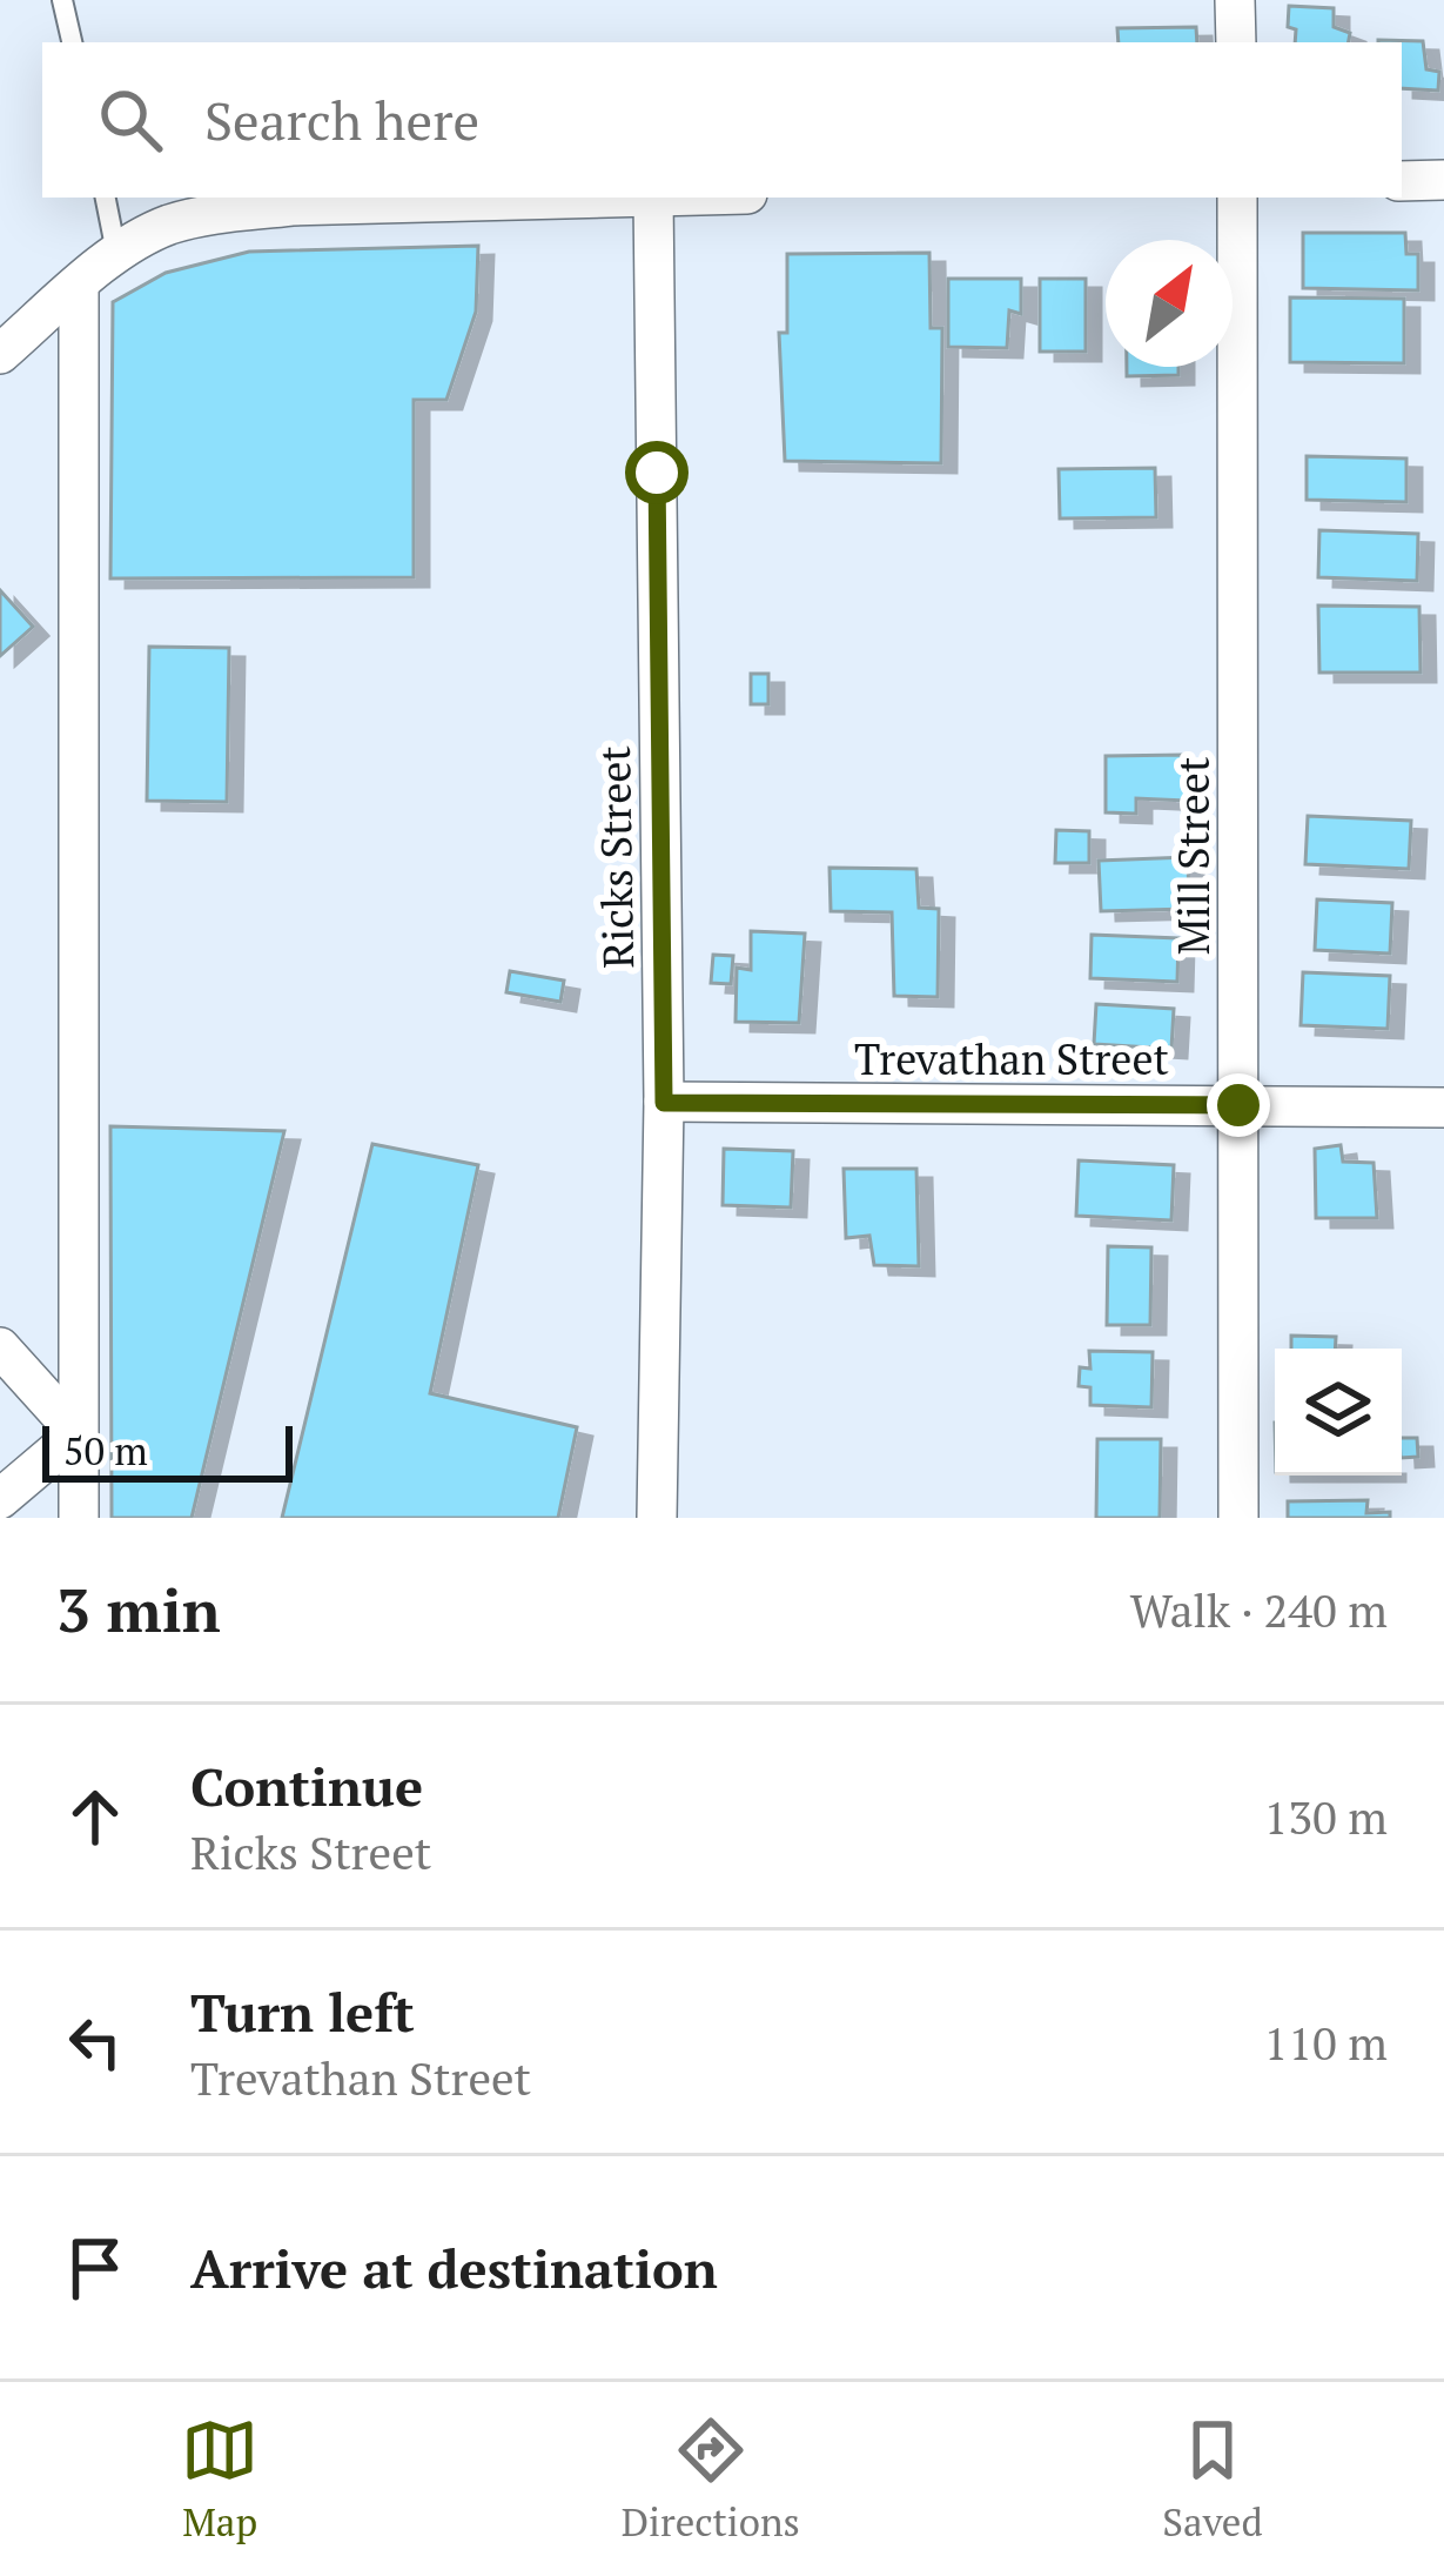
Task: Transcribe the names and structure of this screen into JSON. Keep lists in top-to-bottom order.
{
  "streets": {
    "street": ["Mill Street", "Ricks Street", "Trevathan Street"]
  },
  "crossings": [
    ["Mill Street", "Trevathan Street"],
    ["Ricks Street", "Trevathan Street"]
  ],
  "scale_bar": "50 m",
  "north": "top right",
  "page": {
    "search": "Search here",
    "scale": "50 m",
    "heading": ["3 min", "Walk · 240 m"],
    "list": [
      ["Continue", "Ricks Street", "130 m"],
      ["Turn left", "Trevathan Street", "110 m"],
      "Arrive at destination"
    ],
    "nav": ["Map", "Directions", "Saved"]
  }
}
